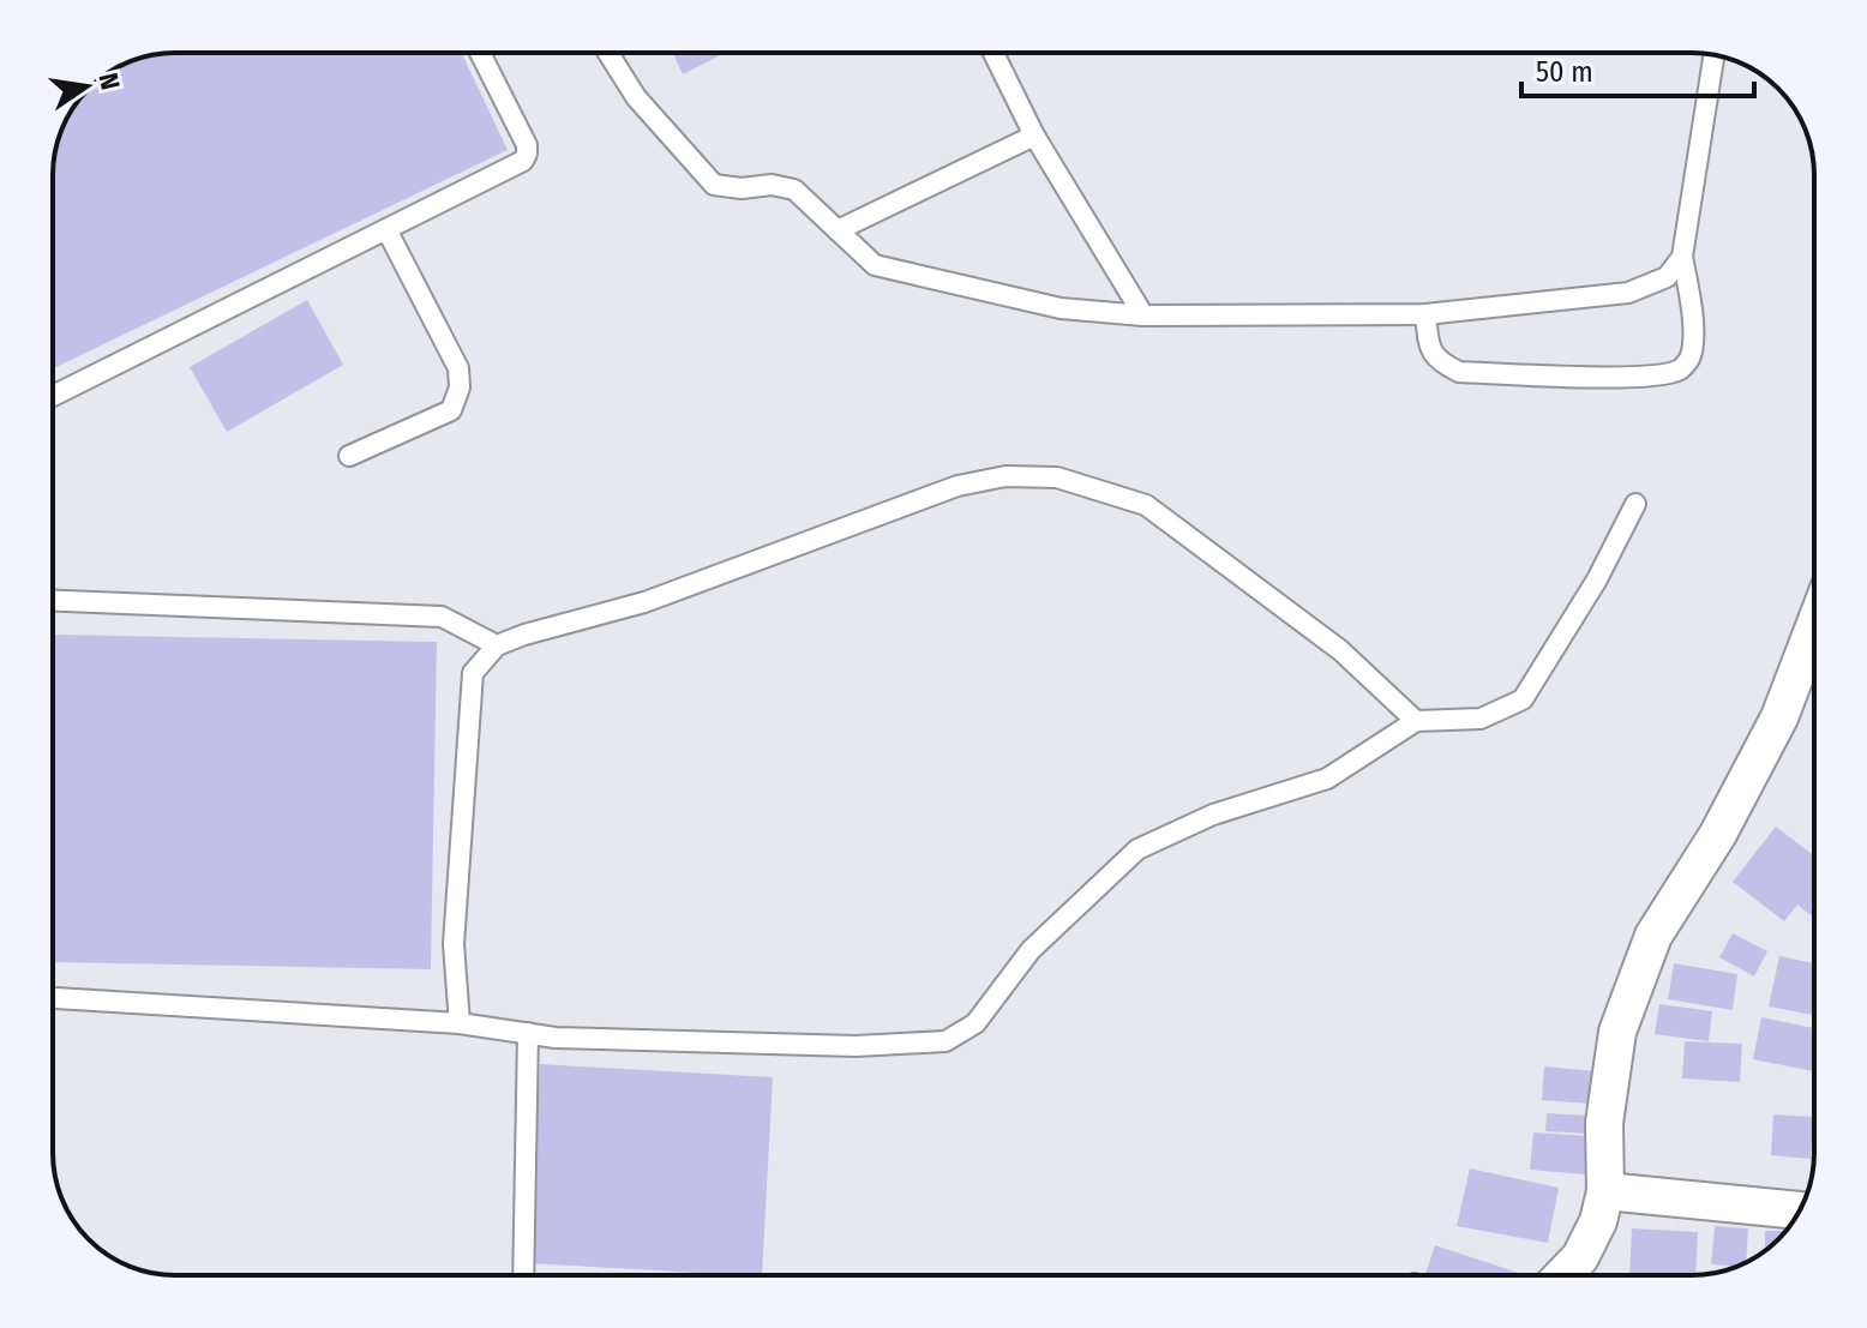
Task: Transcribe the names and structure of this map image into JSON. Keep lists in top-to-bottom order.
{
  "scale_bar": "50 m",
  "north": "right"
}
